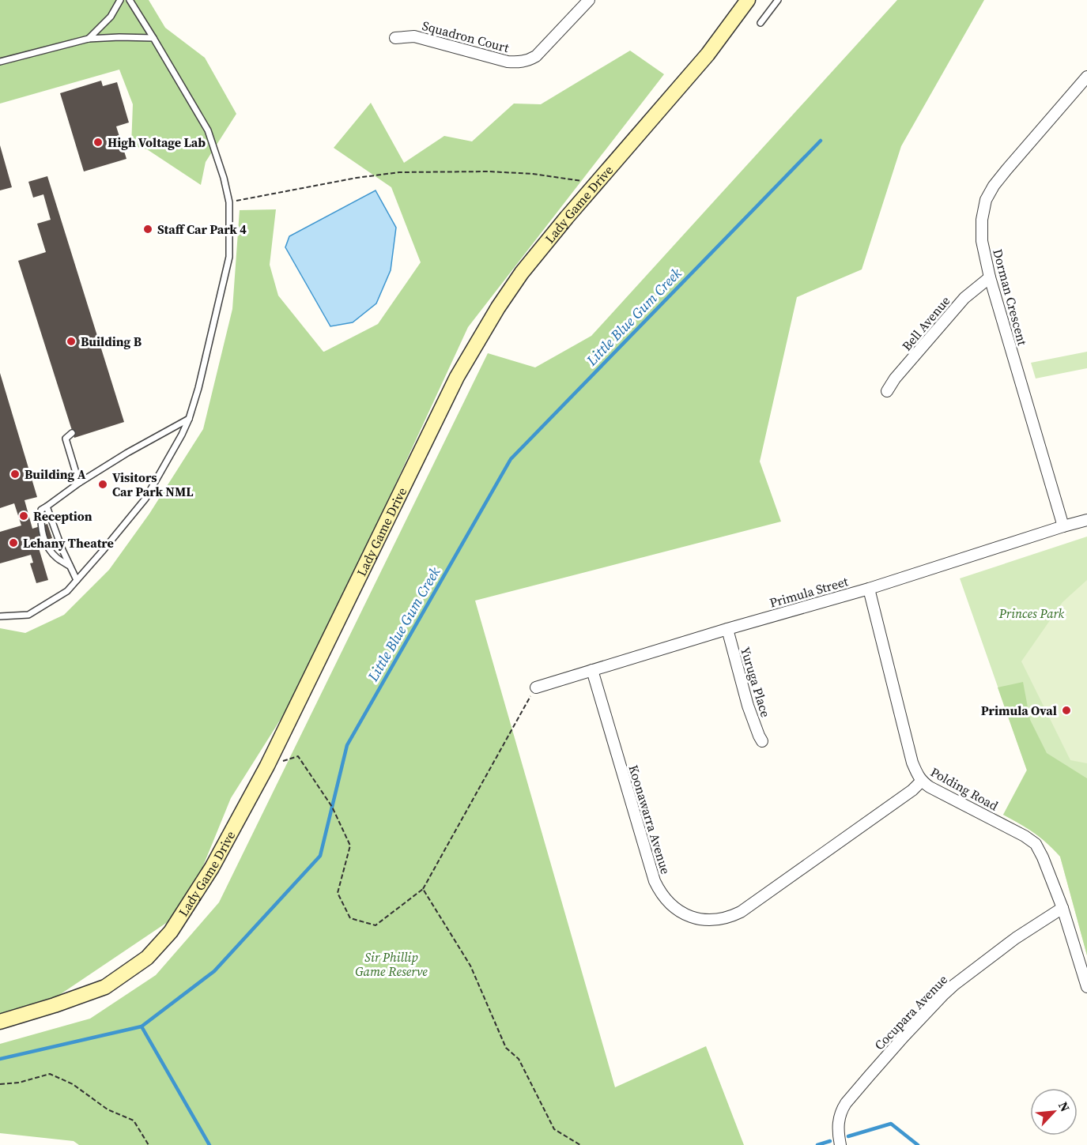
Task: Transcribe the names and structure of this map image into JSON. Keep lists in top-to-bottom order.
{
  "streets": {
    "main road": ["Lady Game Drive"],
    "street": [
      "Squadron Court",
      "Dorman Crescent",
      "Bell Avenue",
      "Primula Street",
      "Yuruga Place",
      "Polding Road",
      "Koonawarra Avenue",
      "Cocupara Avenue"
    ]
  },
  "crossings": [
    ["Dorman Crescent", "Bell Avenue"],
    ["Dorman Crescent", "Primula Street"],
    ["Primula Street", "Yuruga Place"],
    ["Primula Street", "Polding Road"],
    ["Primula Street", "Koonawarra Avenue"],
    ["Polding Road", "Koonawarra Avenue"],
    ["Polding Road", "Cocupara Avenue"]
  ],
  "water": ["Little Blue Gum Creek"],
  "parks": ["Princes Park", "Sir Phillip Game Reserve"],
  "places": [
    "High Voltage Lab",
    "Staff Car Park 4",
    "Building B",
    "Building A",
    "Visitors Car Park NML",
    "Reception",
    "Lehany Theatre",
    "Primula Oval"
  ],
  "north": "top right"
}
